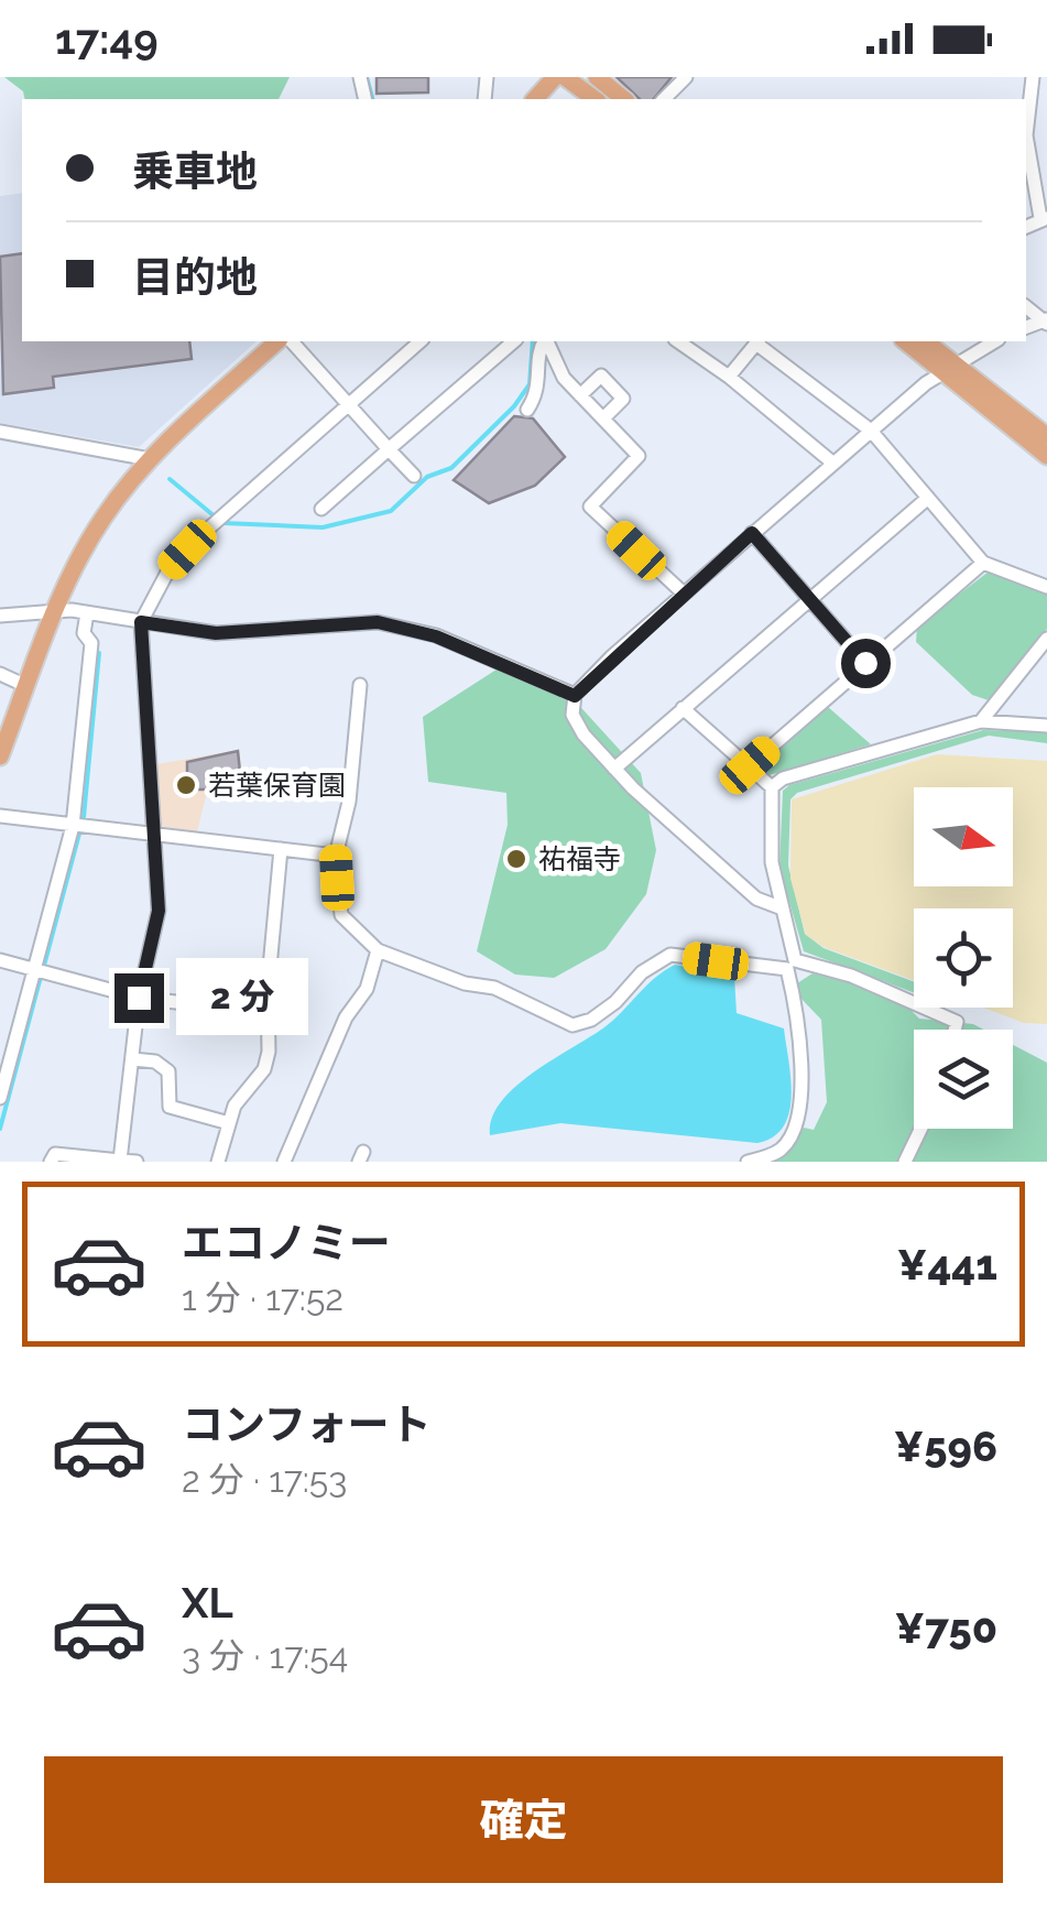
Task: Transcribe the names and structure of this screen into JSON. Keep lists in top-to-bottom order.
{
  "places": ["若葉保育園", "祐福寺"],
  "north": "right",
  "page": {
    "status": "17:49",
    "banner": ["乗車地", "目的地"],
    "bubble": "2 分",
    "list": [
      {
        "name": "エコノミー",
        "note": "1 分 · 17:52",
        "value": "¥441"
      },
      {
        "name": "コンフォート",
        "note": "2 分 · 17:53",
        "value": "¥596"
      },
      {
        "name": "XL",
        "note": "3 分 · 17:54",
        "value": "¥750"
      }
    ],
    "buttons": "確定"
  }
}
